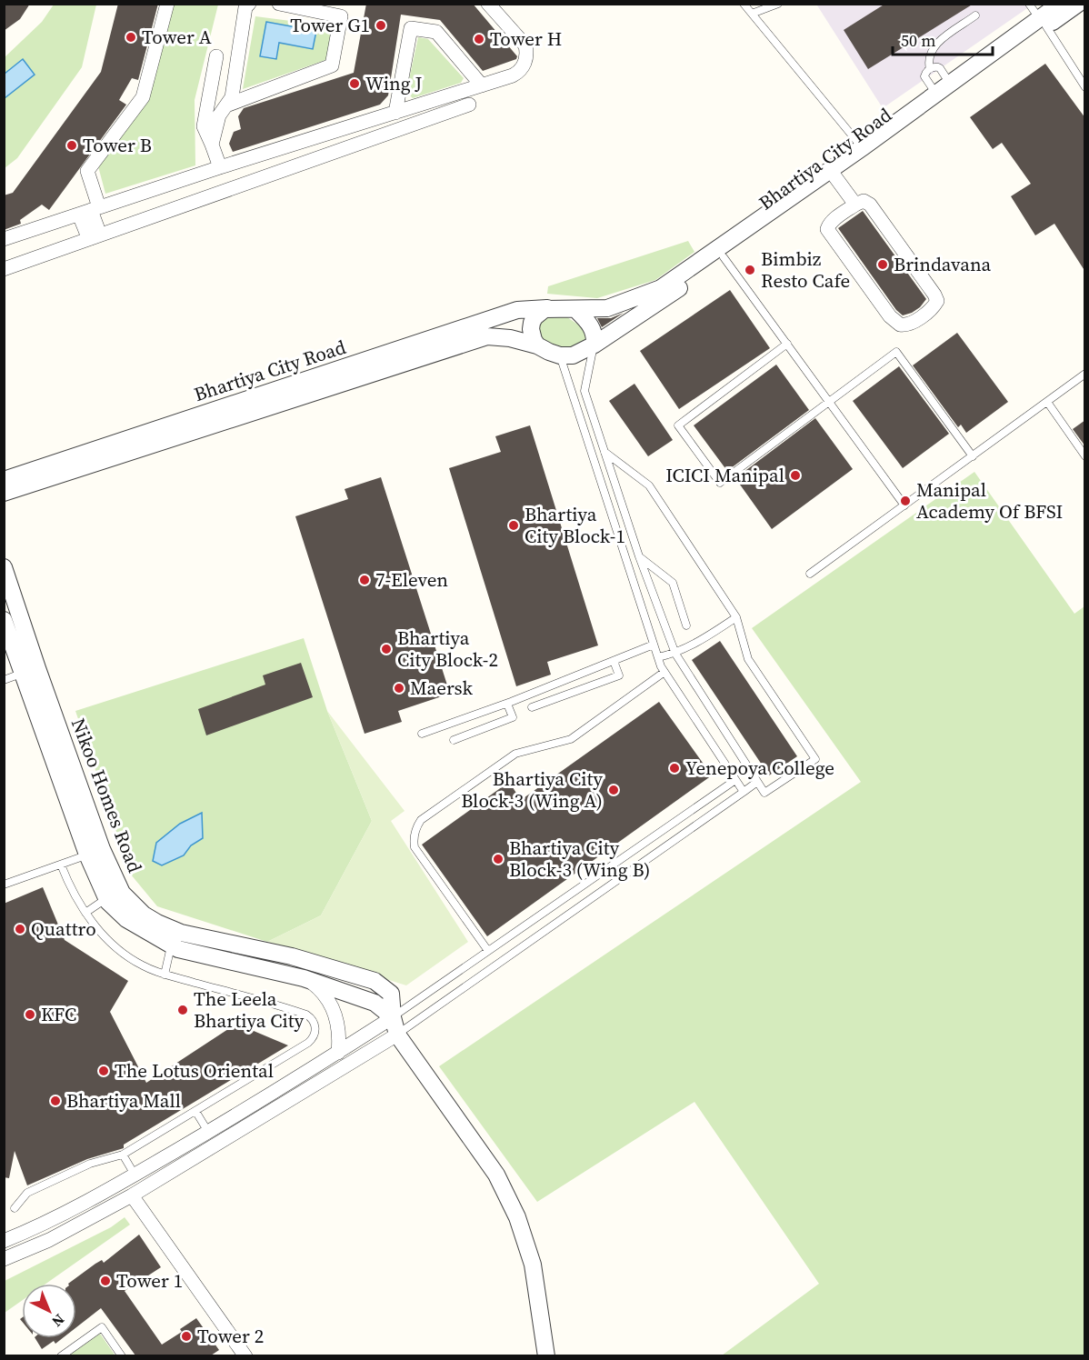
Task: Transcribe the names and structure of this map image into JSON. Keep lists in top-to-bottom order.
{
  "streets": {
    "street": ["Bhartiya City Road", "Nikoo Homes Road"]
  },
  "places": [
    "Tower G1",
    "Tower A",
    "Tower H",
    "Wing J",
    "Tower B",
    "Brindavana",
    "Bimbiz Resto Cafe",
    "ICICI Manipal",
    "Manipal Academy Of BFSI",
    "Bhartiya City Block-1",
    "7-Eleven",
    "Bhartiya City Block-2",
    "Maersk",
    "Yenepoya College",
    "Bhartiya City Block-3 (Wing A)",
    "Bhartiya City Block-3 (Wing B)",
    "Quattro",
    "The Leela Bhartiya City",
    "KFC",
    "The Lotus Oriental",
    "Bhartiya Mall",
    "Tower 1",
    "Tower 2"
  ],
  "scale_bar": "50 m",
  "north": "bottom right"
}
